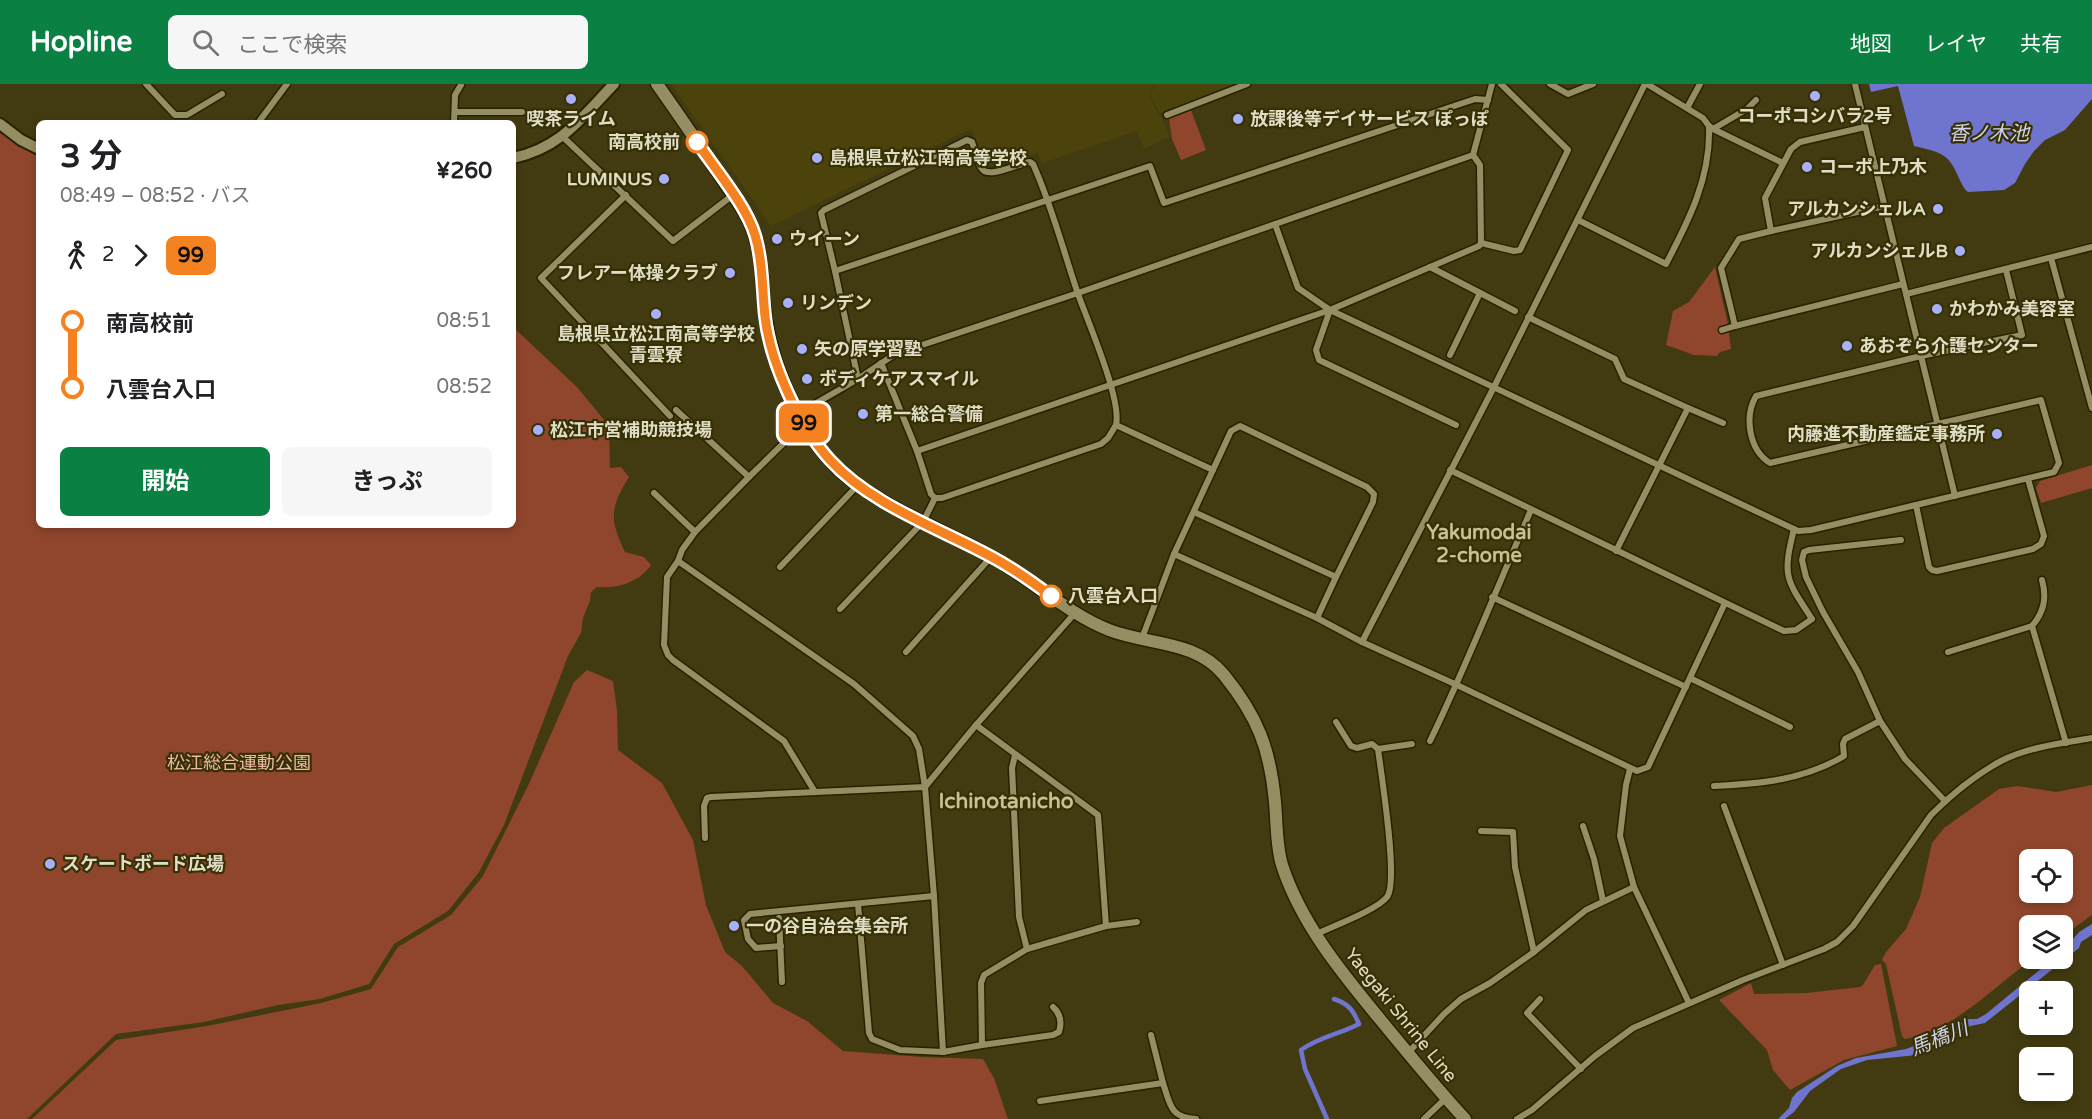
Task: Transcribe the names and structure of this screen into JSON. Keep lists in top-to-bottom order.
{
  "streets": {
    "main road": ["Yaegaki Shrine Line"]
  },
  "districts": ["Yakumodai 2-chome", "Ichinotanicho"],
  "water": ["香ノ木池", "馬橋川"],
  "parks": ["松江総合運動公園"],
  "places": [
    "コーポコシバラ2号",
    "喫茶ライム",
    "放課後等デイサービス ぽっぽ",
    "南高校前",
    "島根県立松江南高等学校",
    "コーポ上乃木",
    "LUMINUS",
    "アルカンシェルA",
    "ウイーン",
    "アルカンシェルB",
    "フレアー体操クラブ",
    "リンデン",
    "かわかみ美容室",
    "島根県立松江南高等学校 青雲寮",
    "あおぞら介護センター",
    "矢の原学習塾",
    "ボディケアスマイル",
    "第一総合警備",
    "松江市営補助競技場",
    "内藤進不動産鑑定事務所",
    "八雲台入口",
    "スケートボード広場",
    "一の谷自治会集会所"
  ],
  "lines": ["bus line 99"],
  "page": {
    "header": "Hopline",
    "search": "ここで検索",
    "nav": ["地図", "レイヤ", "共有"],
    "on_map": "99",
    "heading": ["3 分", "08:49 – 08:52 · バス", "¥260"],
    "legs": ["2", "99"],
    "list": [
      {
        "name": "南高校前",
        "value": "08:51"
      },
      {
        "name": "八雲台入口",
        "value": "08:52"
      }
    ],
    "buttons": ["開始", "きっぷ"],
    "map_buttons": ["+", "−"]
  }
}
